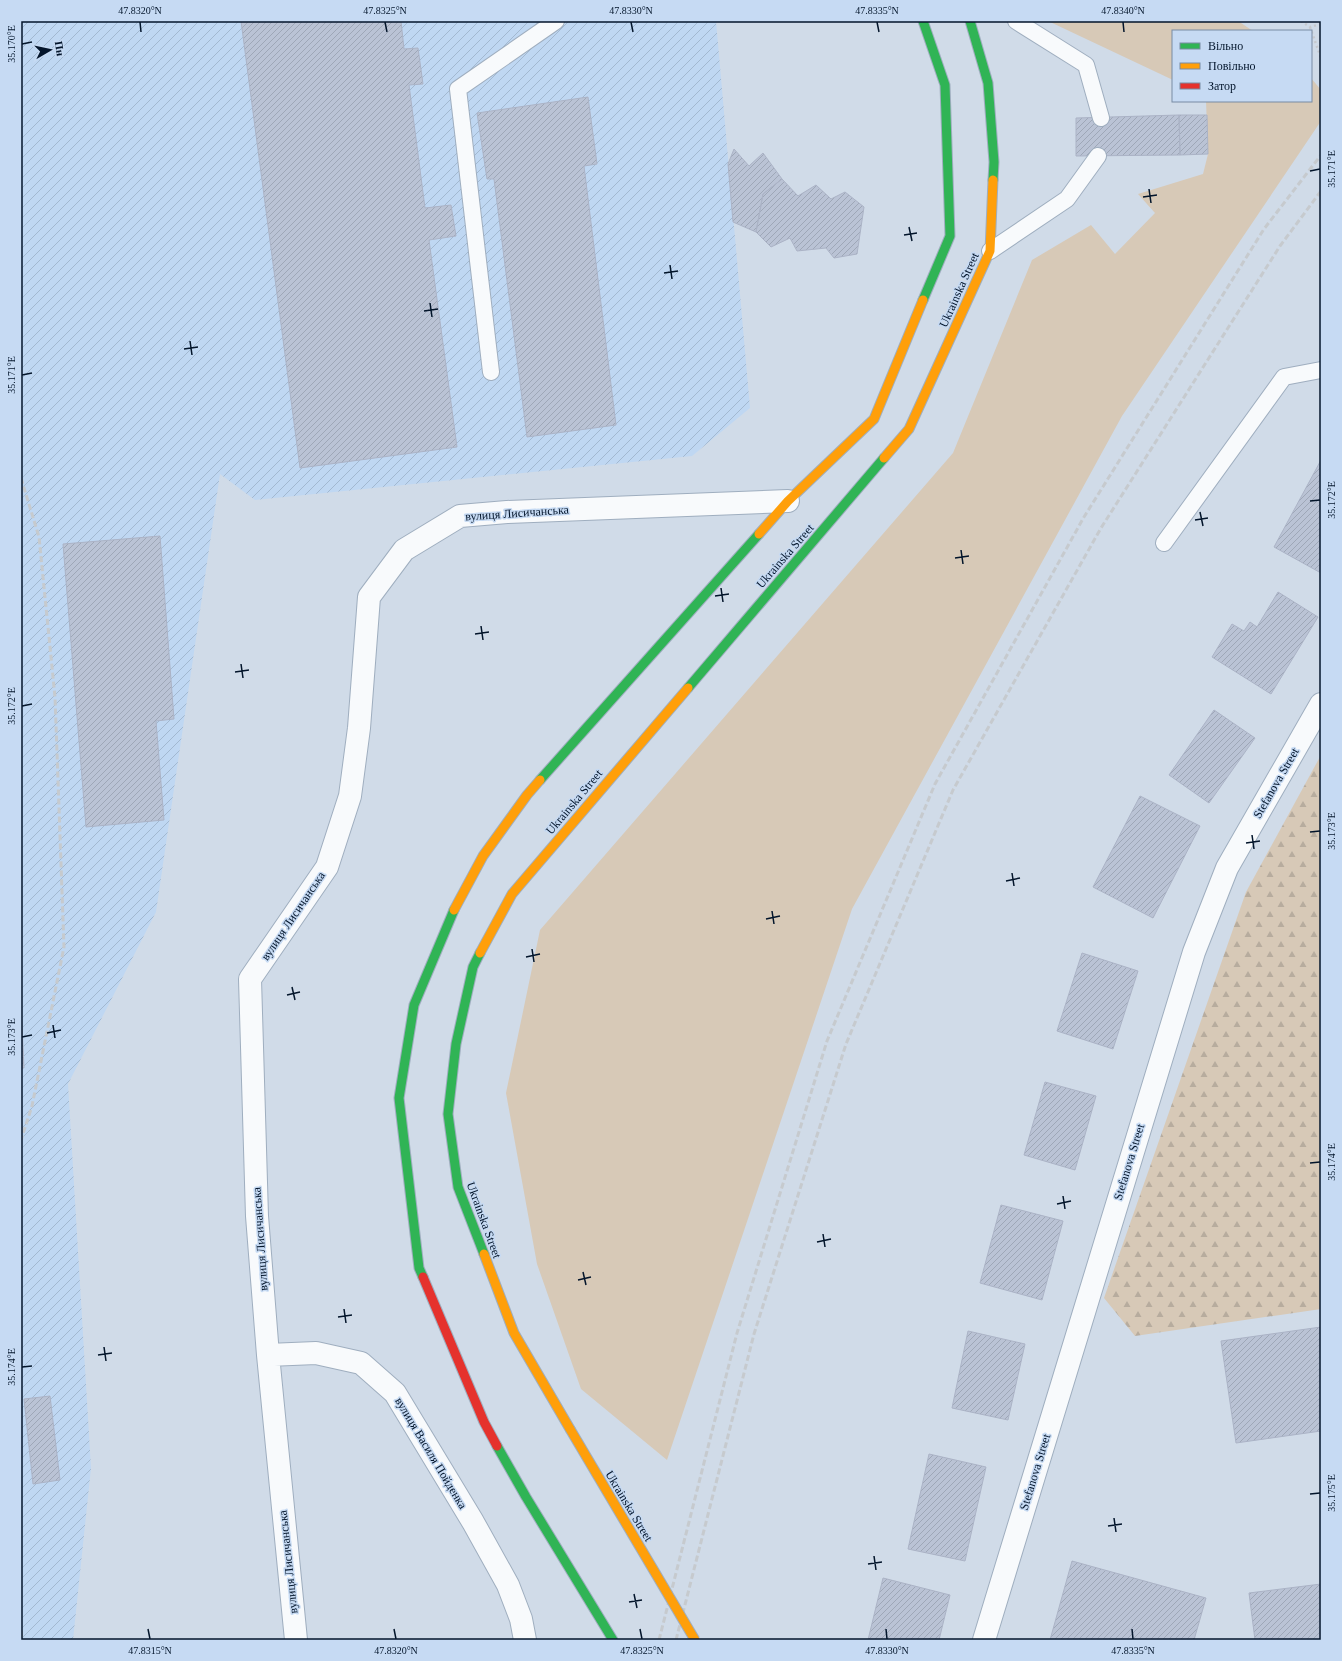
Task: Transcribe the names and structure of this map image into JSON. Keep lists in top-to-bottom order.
{
  "streets": {
    "main road": ["Ukrainska Street"],
    "street": ["вулиця Лисичанська", "Stefanova Street", "вулиця Василя Пойденка"]
  },
  "crossings": [
    ["вулиця Лисичанська", "вулиця Василя Пойденка"]
  ],
  "legend": ["Вільно", "Повільно", "Затор"],
  "north": "right",
  "coordinates": [
    "47.8320°N",
    "47.8325°N",
    "47.8330°N",
    "47.8335°N",
    "47.8340°N",
    "35.170°E",
    "35.171°E",
    "35.172°E",
    "35.173°E",
    "35.174°E",
    "35.175°E",
    "47.8315°N"
  ]
}
